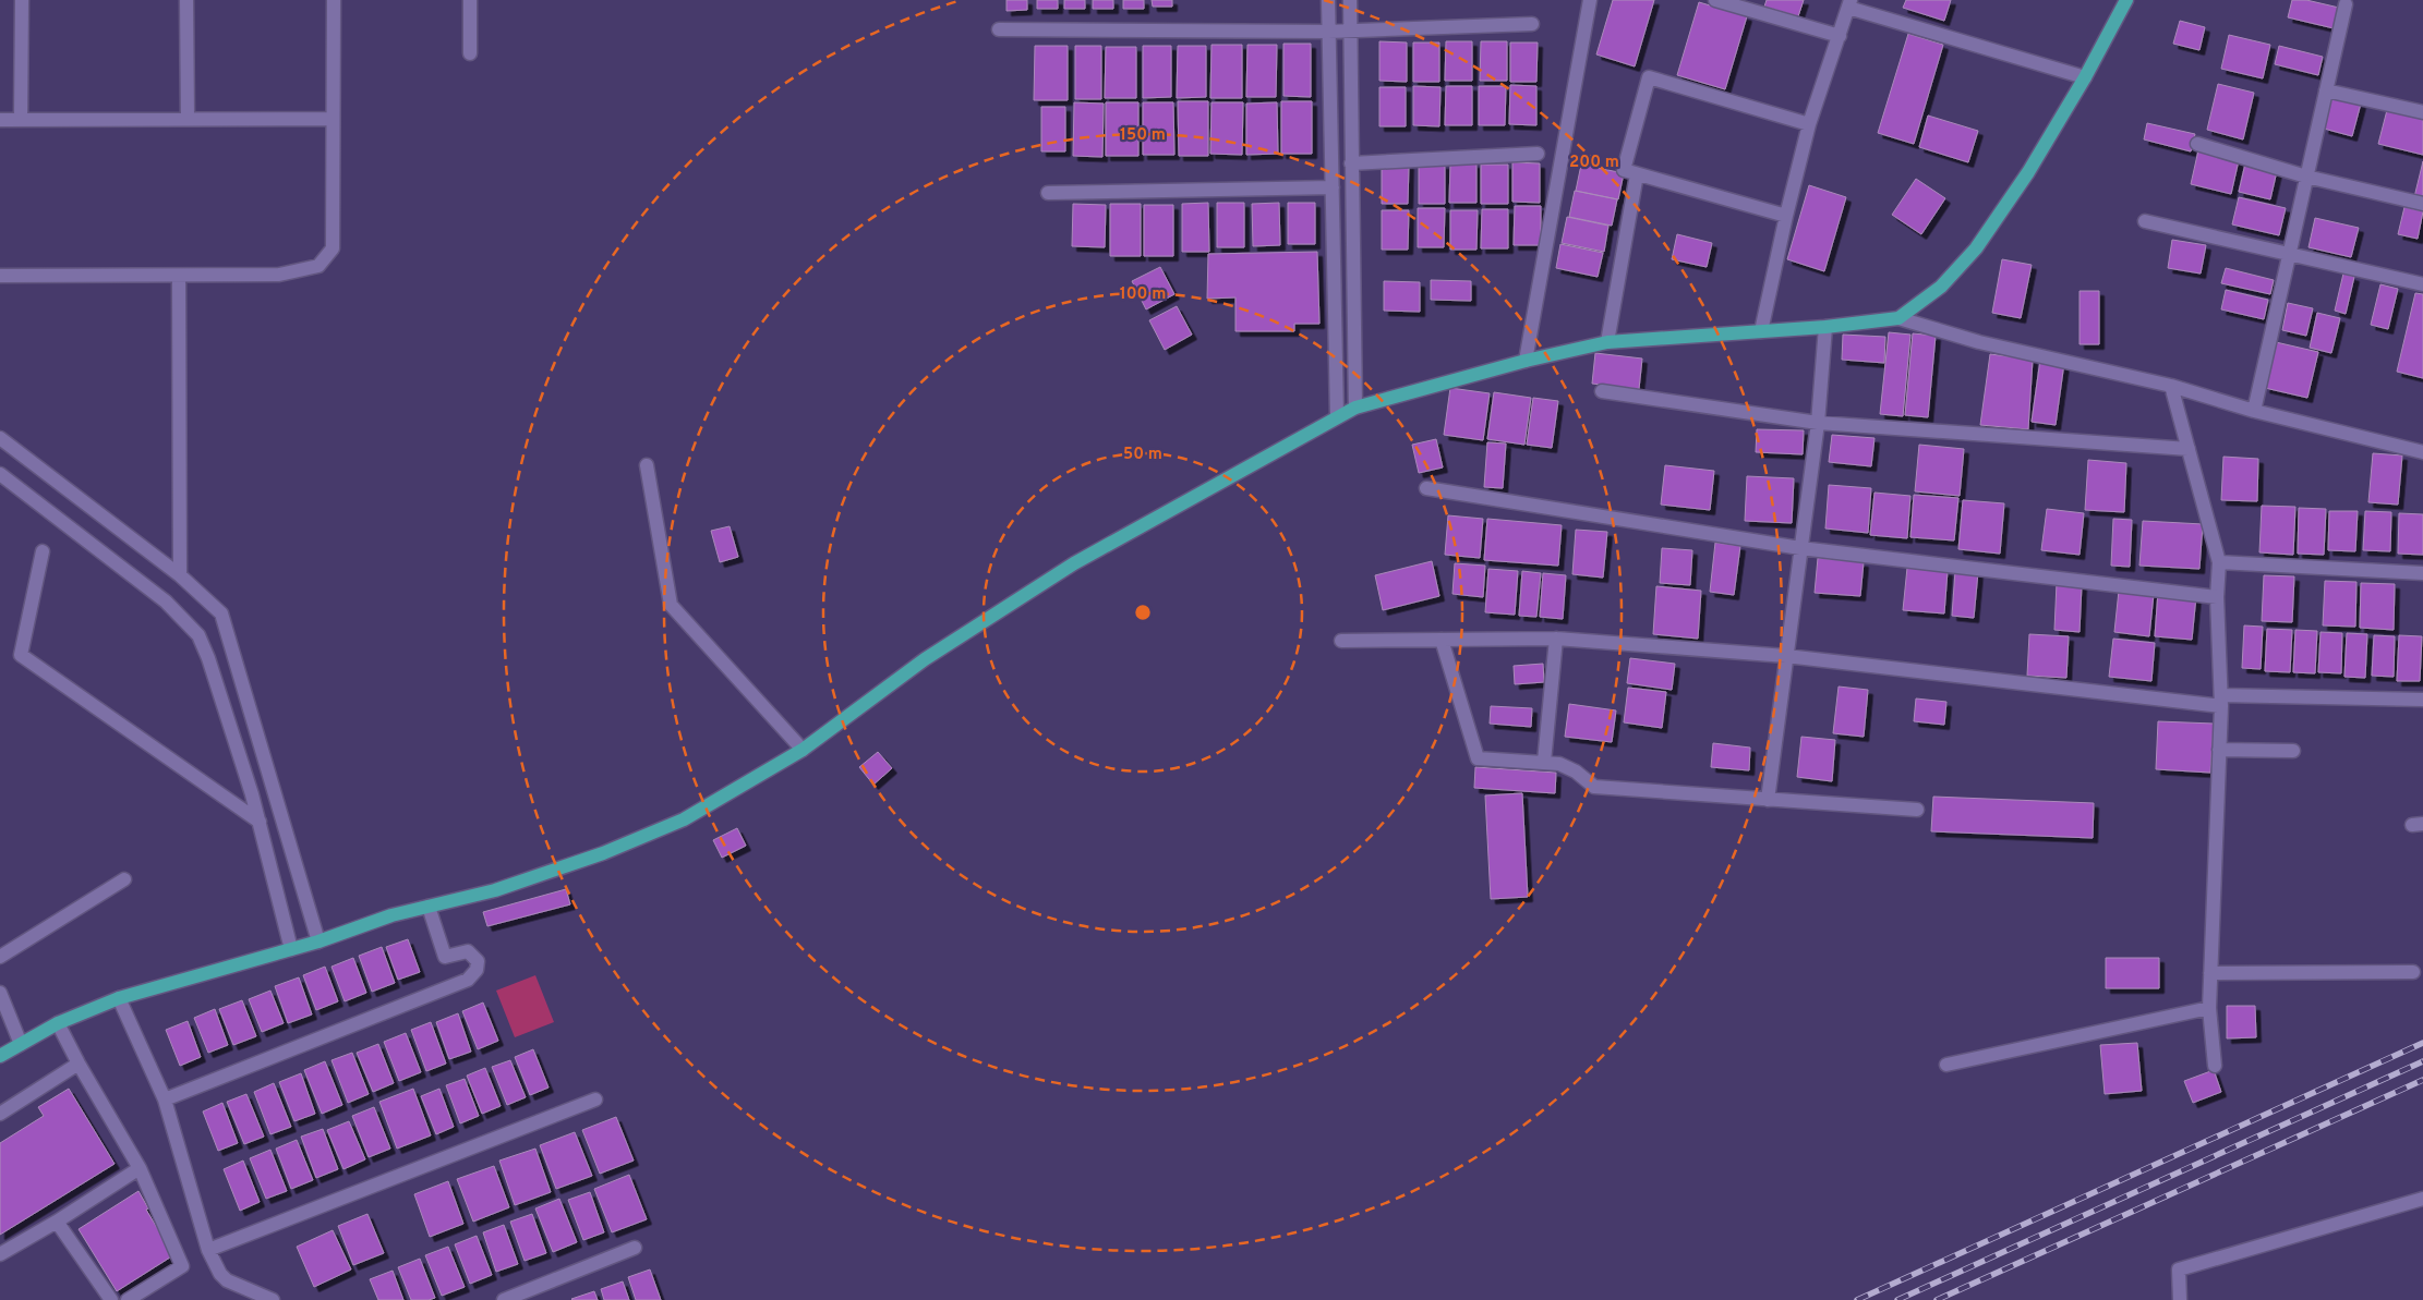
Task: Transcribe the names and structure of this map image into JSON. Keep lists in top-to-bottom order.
{
  "rings": [
    "150 m",
    "200 m",
    "100 m",
    "50 m"
  ]
}
